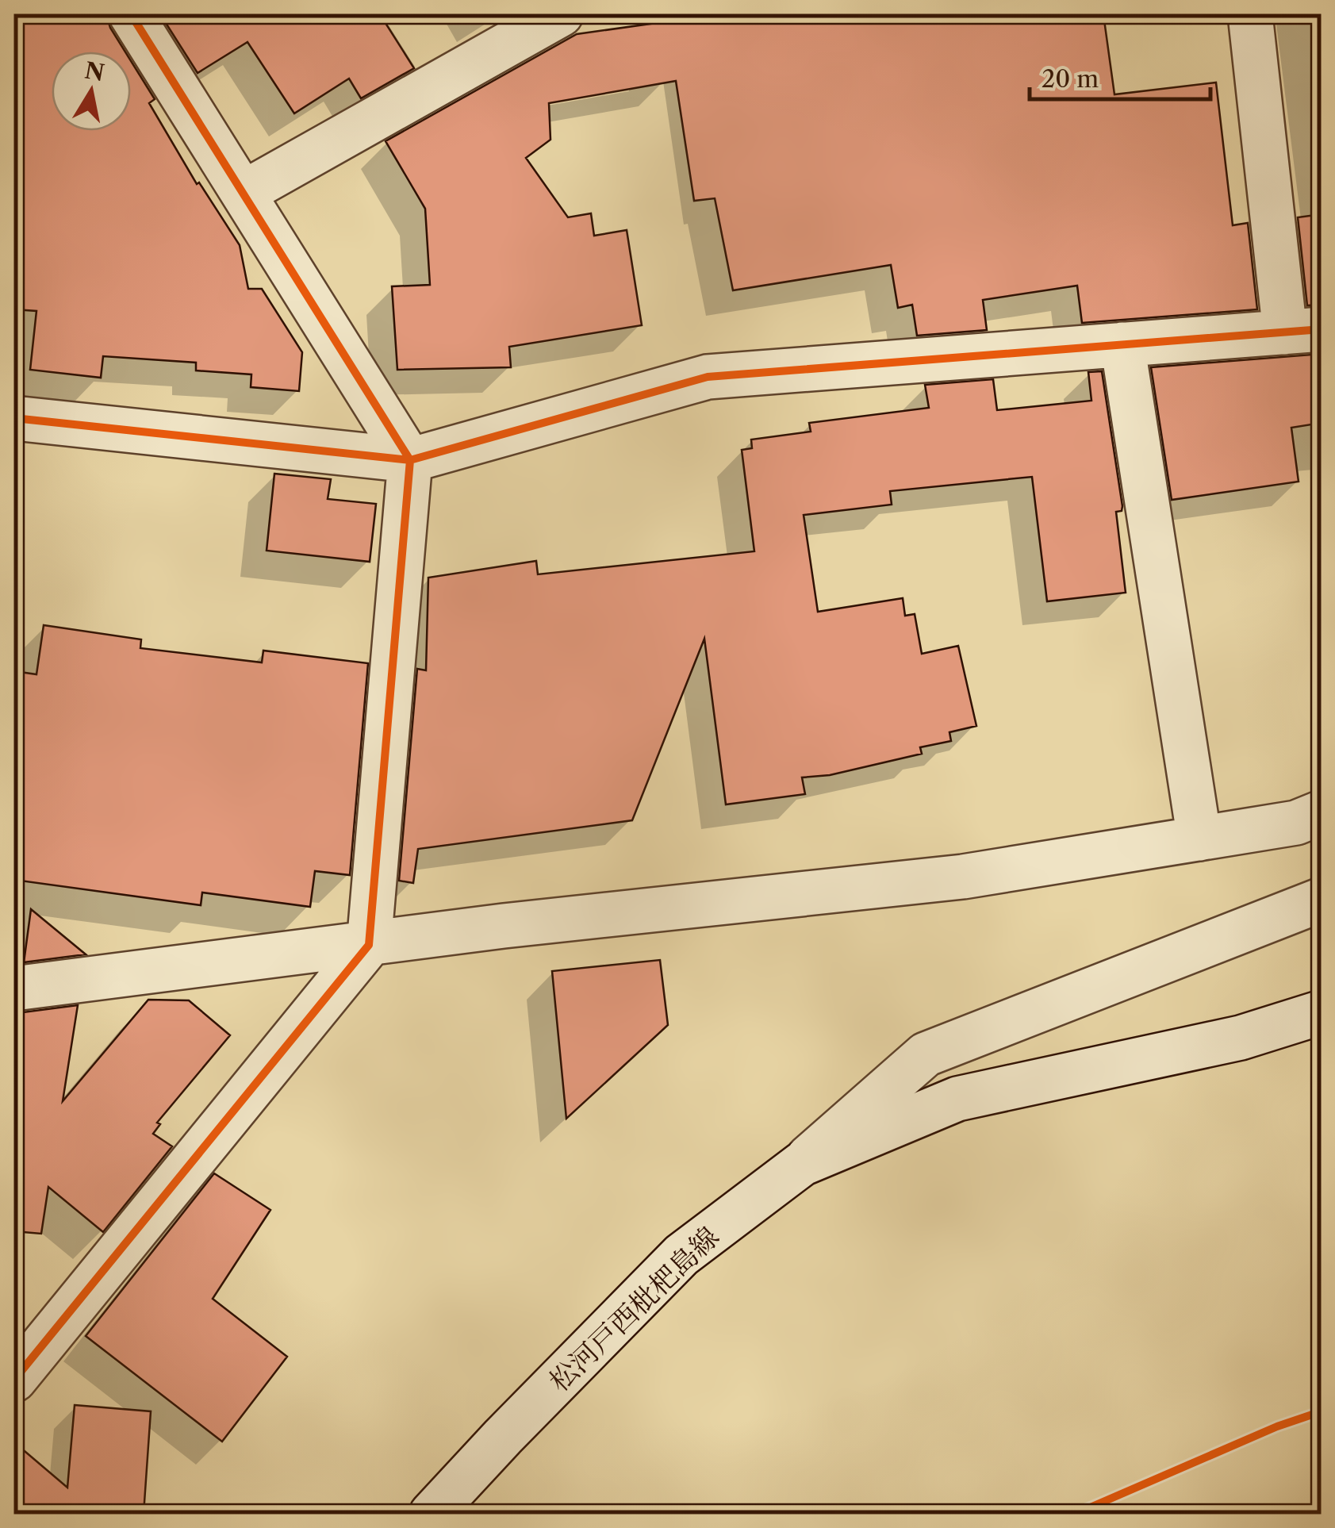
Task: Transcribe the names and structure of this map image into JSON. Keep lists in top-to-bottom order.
{
  "streets": {
    "street": ["松河戸西枇杷島線"]
  },
  "scale_bar": "20 m",
  "north": "top"
}
